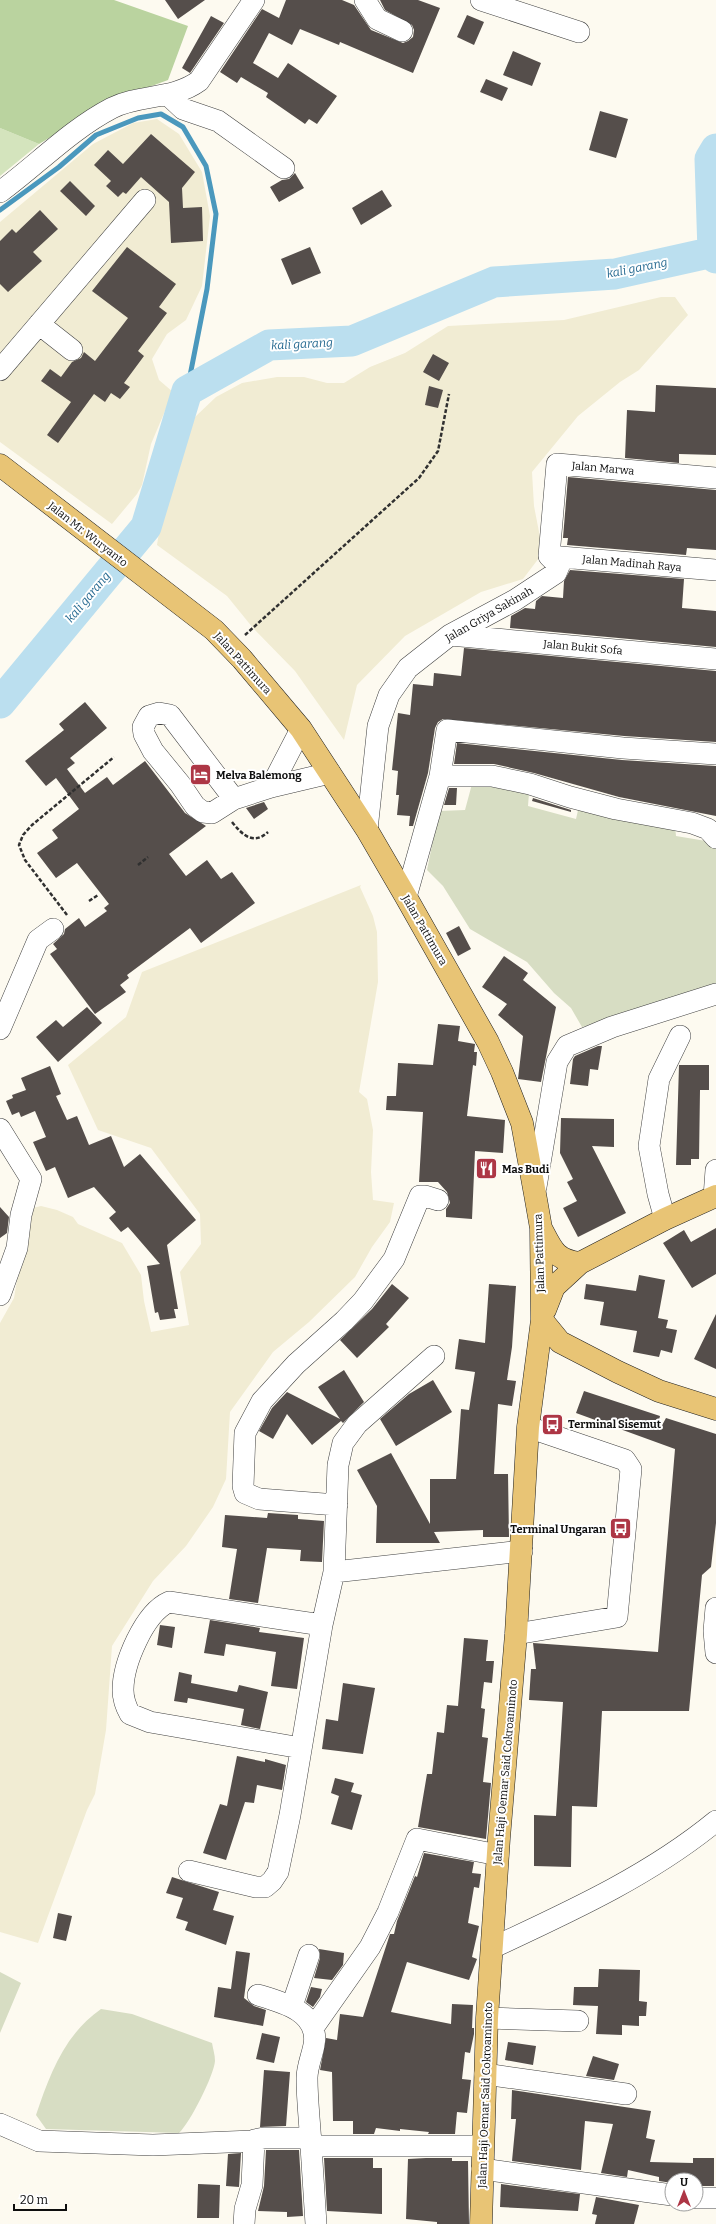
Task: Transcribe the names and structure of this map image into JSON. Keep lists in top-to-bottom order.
{
  "streets": {
    "main road": ["Jalan Mr. Wuryanto", "Jalan Pattimura", "Jalan Haji Oemar Said Cokroaminoto"],
    "street": [
      "Jalan Marwa",
      "Jalan Madinah Raya",
      "Jalan Griya Sakinah",
      "Jalan Bukit Sofa"
    ]
  },
  "crossings": [
    ["Jalan Marwa", "Jalan Madinah Raya"],
    ["Jalan Marwa", "Jalan Griya Sakinah"],
    ["Jalan Mr. Wuryanto", "Jalan Pattimura"],
    ["Jalan Madinah Raya", "Jalan Griya Sakinah"],
    ["Jalan Griya Sakinah", "Jalan Bukit Sofa"],
    ["Jalan Griya Sakinah", "Jalan Pattimura"],
    ["Jalan Pattimura", "Jalan Haji Oemar Said Cokroaminoto"]
  ],
  "water": ["kali garang"],
  "places": {
    "hotel": ["Melva Balemong"],
    "restaurant": ["Mas Budi"],
    "bus stop": ["Terminal Sisemut", "Terminal Ungaran"]
  },
  "scale_bar": "20 m",
  "north": "top"
}
